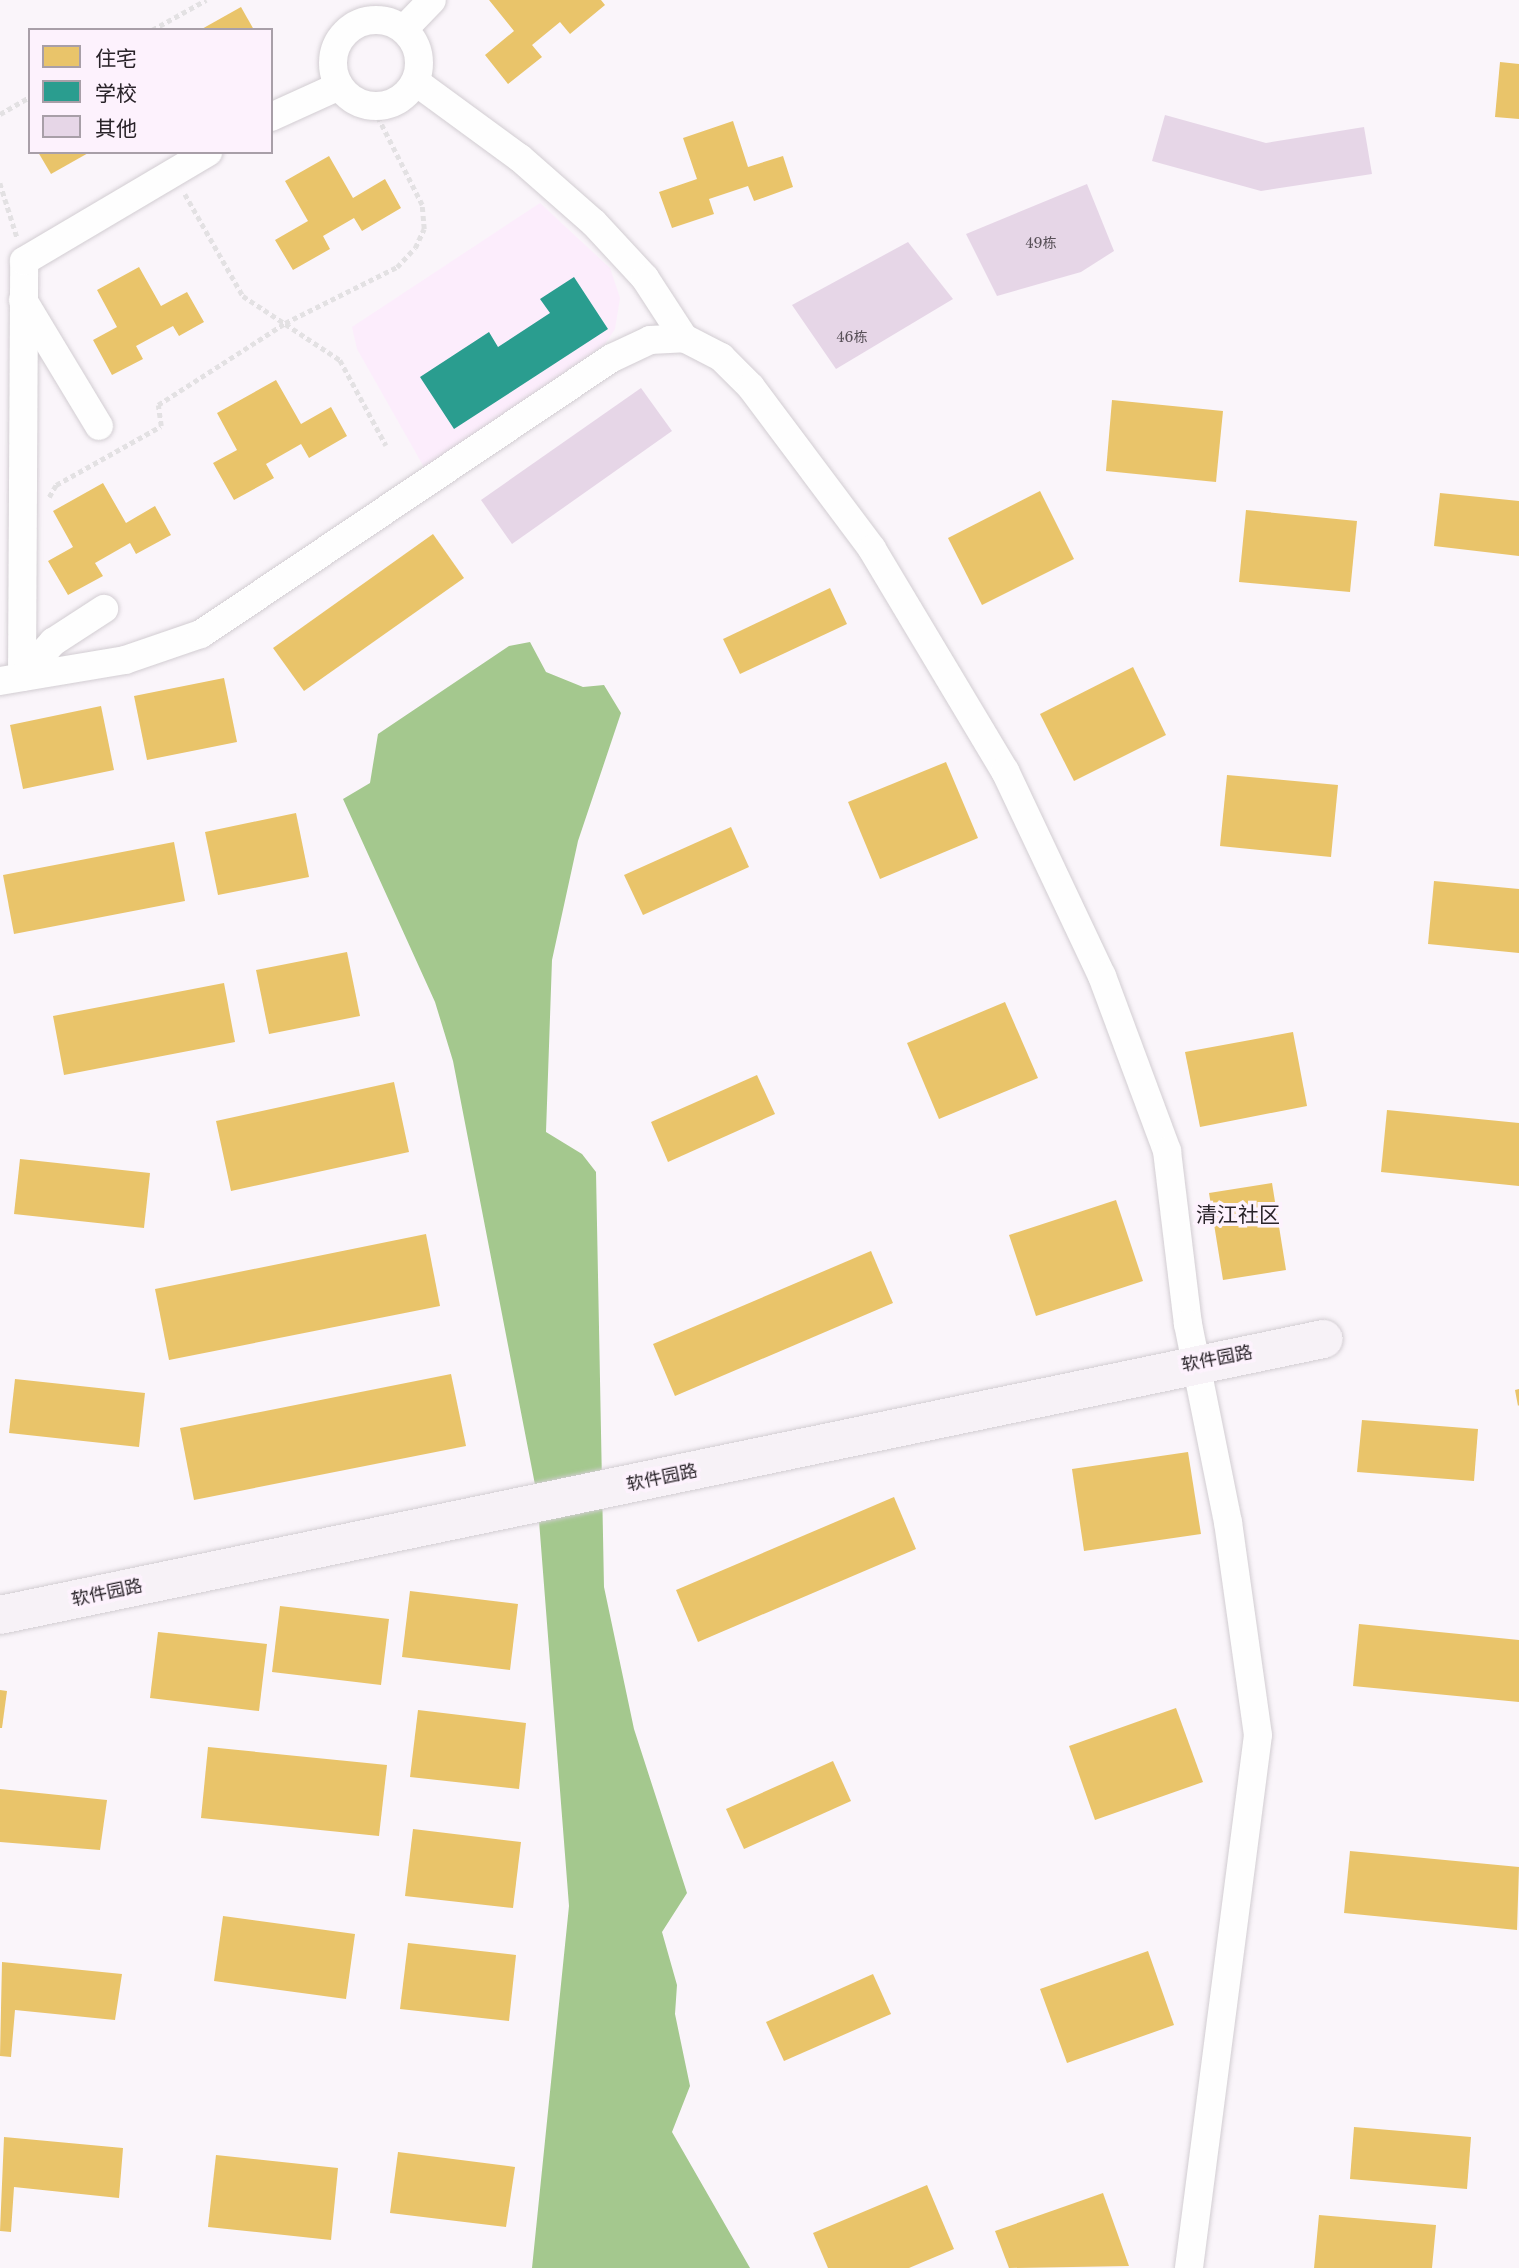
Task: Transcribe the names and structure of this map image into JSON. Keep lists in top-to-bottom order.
{
  "streets": {
    "main road": ["软件园路"]
  },
  "districts": ["清江社区"],
  "house_numbers": ["49栋", "46栋"],
  "legend": ["住宅", "学校", "其他"]
}
